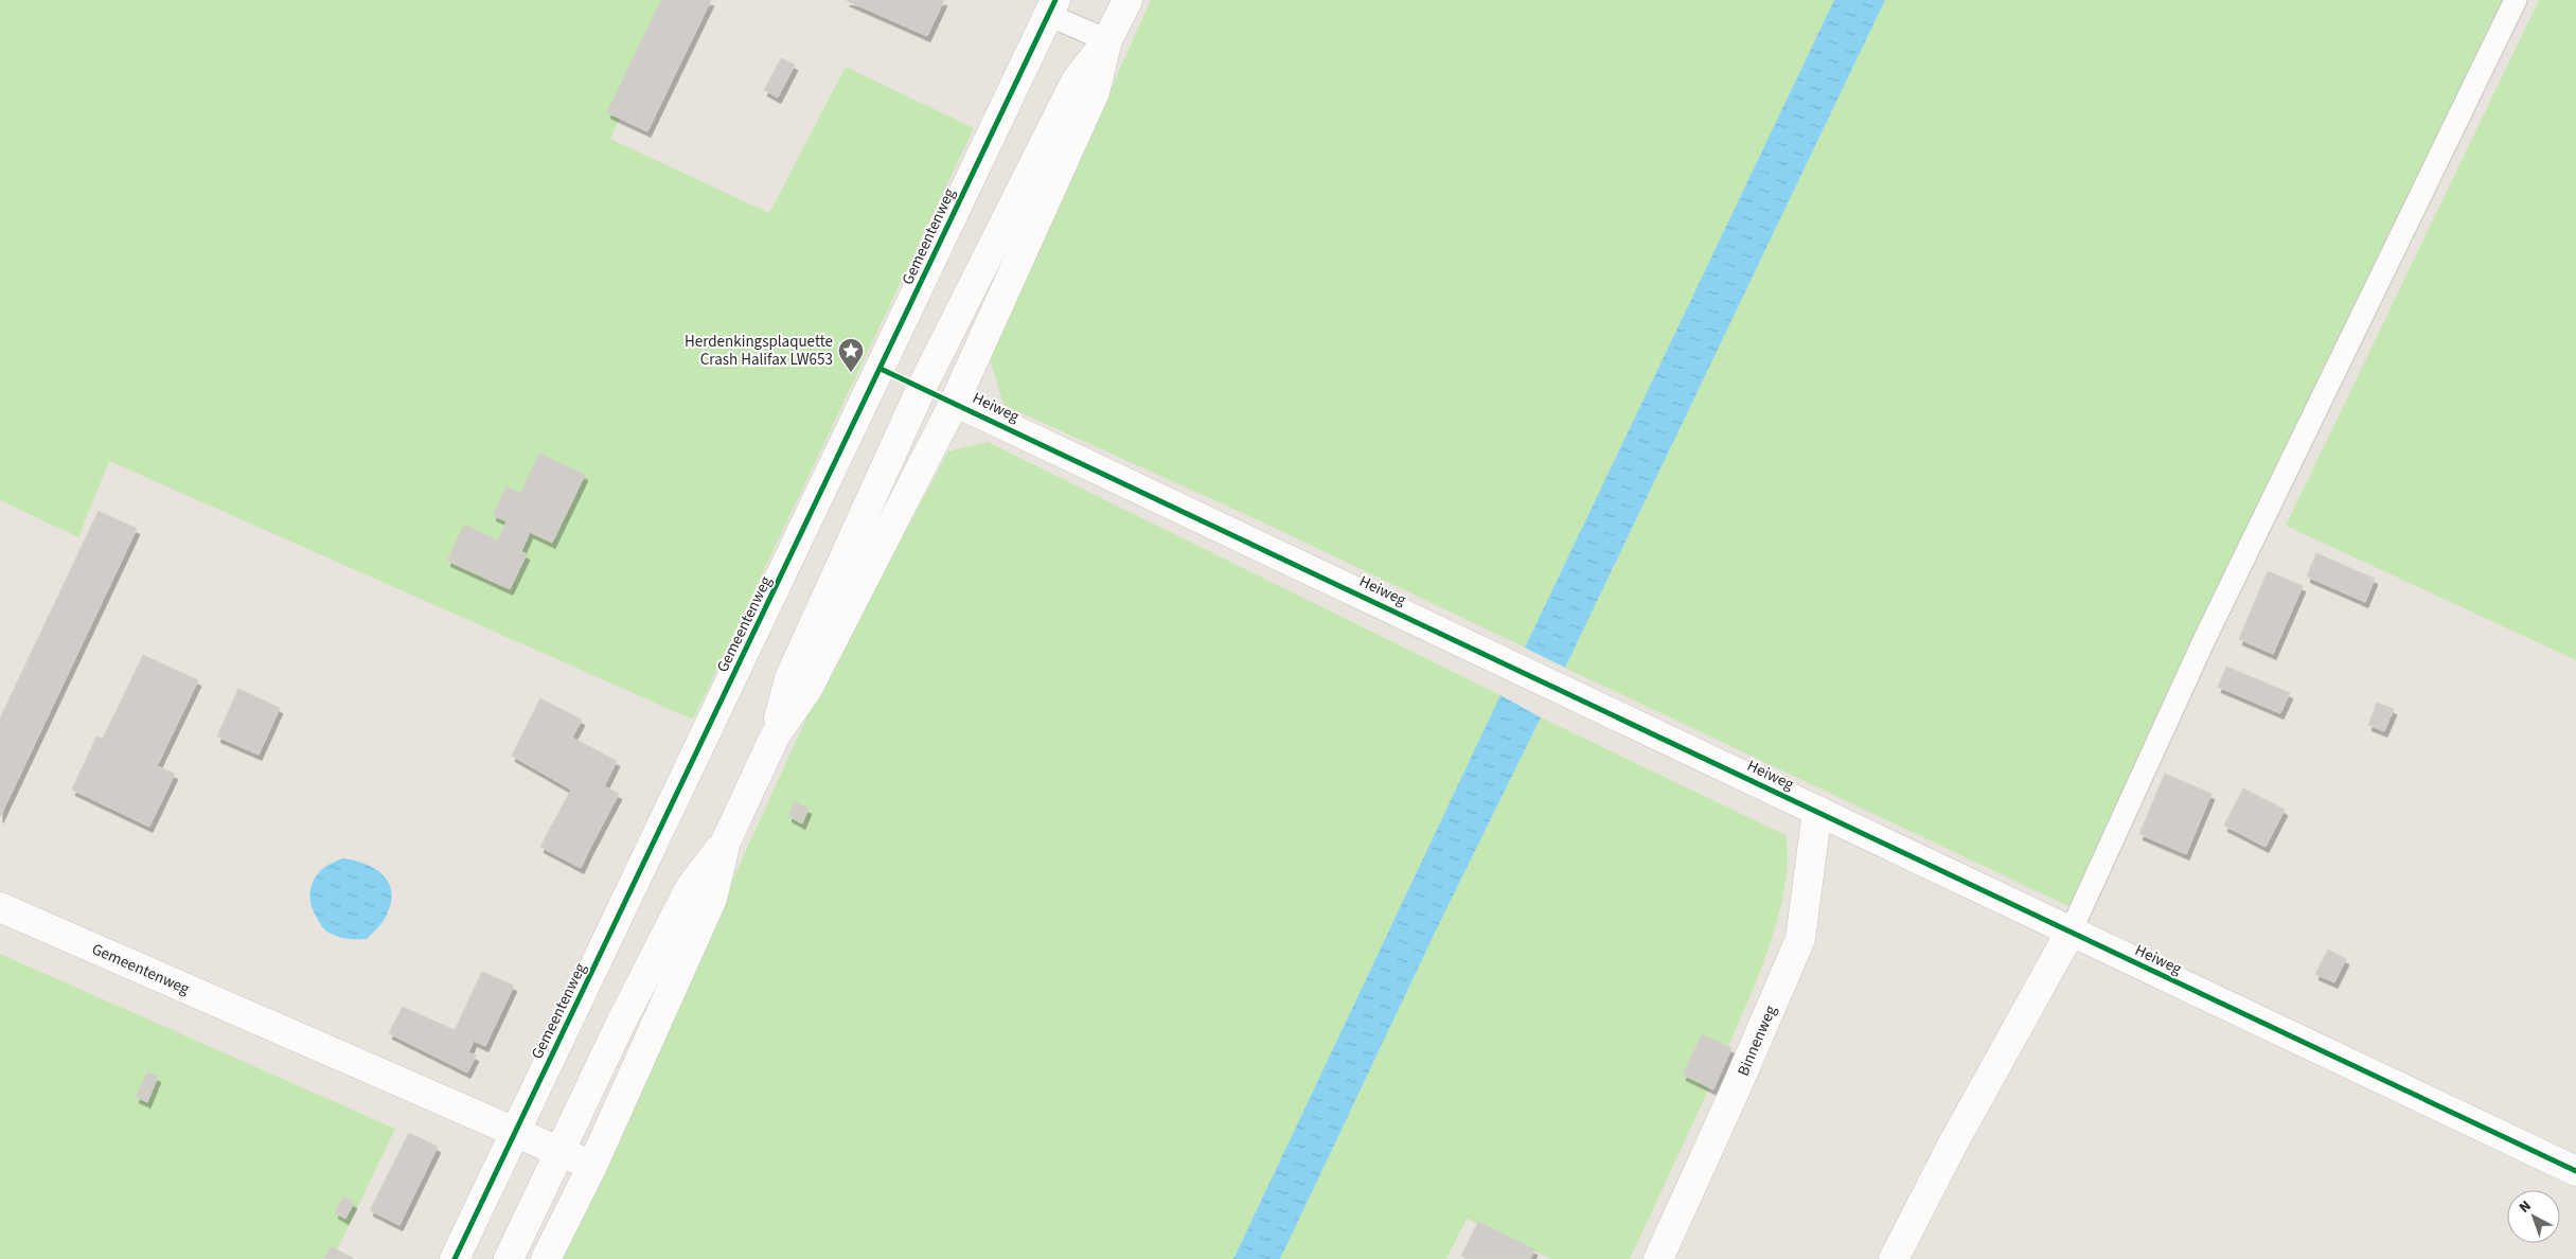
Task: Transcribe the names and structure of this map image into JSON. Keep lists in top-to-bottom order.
{
  "streets": {
    "street": ["Gemeentenweg", "Heiweg", "Binnenweg"]
  },
  "crossings": [
    ["Heiweg", "Binnenweg"]
  ],
  "places": {
    "place": ["Herdenkingsplaquette Crash Halifax LW653"]
  },
  "north": "top left"
}
